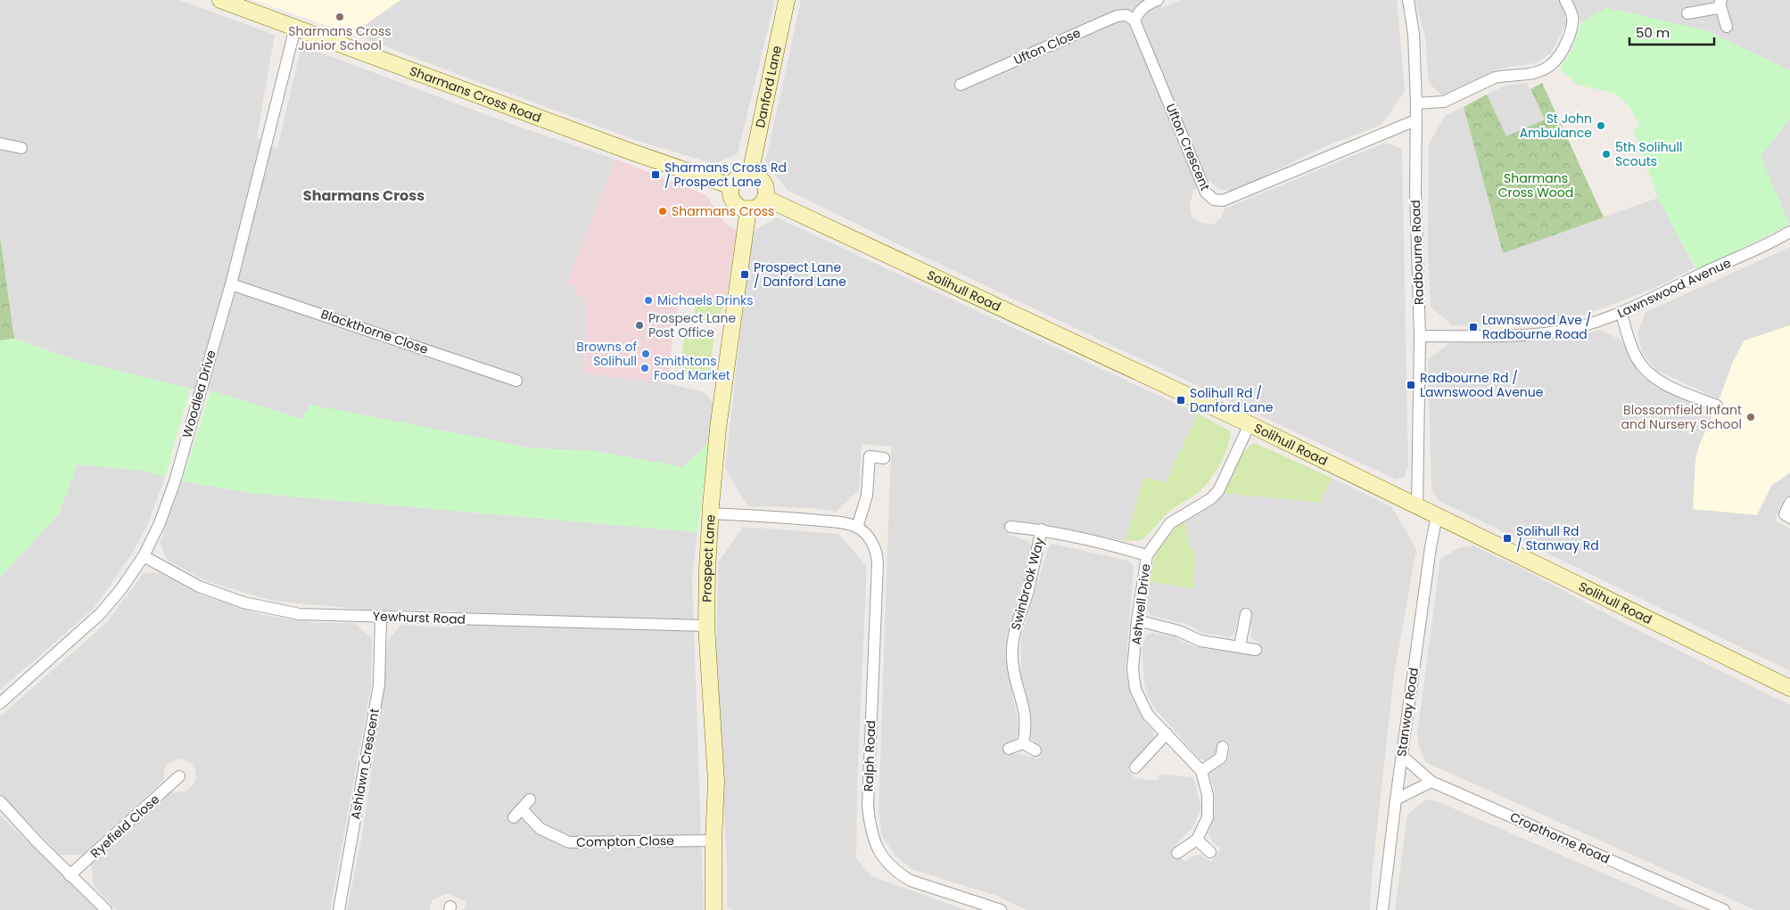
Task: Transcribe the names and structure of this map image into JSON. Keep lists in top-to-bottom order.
{
  "streets": {
    "street": [
      "Ufton Close",
      "Danford Lane",
      "Sharmans Cross Road",
      "Ufton Crescent",
      "Radbourne Road",
      "Lawnswood Avenue",
      "Solihull Road",
      "Blackthorne Close",
      "Woodlea Drive",
      "Prospect Lane",
      "Swinbrook Way",
      "Ashwell Drive",
      "Yewhurst Road",
      "Stanway Road",
      "Ralph Road",
      "Ashlawn Crescent",
      "Ryefield Close",
      "Cropthorne Road",
      "Compton Close"
    ]
  },
  "crossings": [
    ["Ufton Close", "Ufton Crescent"],
    ["Danford Lane", "Sharmans Cross Road"],
    ["Danford Lane", "Solihull Road"],
    ["Danford Lane", "Prospect Lane"],
    ["Sharmans Cross Road", "Solihull Road"],
    ["Sharmans Cross Road", "Woodlea Drive"],
    ["Sharmans Cross Road", "Prospect Lane"],
    ["Ufton Crescent", "Radbourne Road"],
    ["Radbourne Road", "Lawnswood Avenue"],
    ["Radbourne Road", "Solihull Road"],
    ["Solihull Road", "Prospect Lane"],
    ["Solihull Road", "Ashwell Drive"],
    ["Solihull Road", "Stanway Road"],
    ["Blackthorne Close", "Woodlea Drive"],
    ["Woodlea Drive", "Yewhurst Road"],
    ["Prospect Lane", "Yewhurst Road"],
    ["Prospect Lane", "Compton Close"],
    ["Swinbrook Way", "Ashwell Drive"],
    ["Yewhurst Road", "Ashlawn Crescent"],
    ["Stanway Road", "Cropthorne Road"]
  ],
  "districts": ["Sharmans Cross"],
  "parks": ["Sharmans Cross Wood"],
  "places": {
    "other": [
      "Sharmans Cross Junior School",
      "St John Ambulance",
      "5th Solihull Scouts",
      "Sharmans Cross",
      "Michaels Drinks",
      "Prospect Lane Post Office",
      "Browns of Solihull",
      "Smithtons Food Market",
      "Blossomfield Infant and Nursery School"
    ],
    "transit": [
      "Sharmans Cross Rd / Prospect Lane",
      "Prospect Lane / Danford Lane",
      "Lawnswood Ave / Radbourne Road",
      "Radbourne Rd / Lawnswood Avenue",
      "Solihull Rd / Danford Lane",
      "Solihull Rd / Stanway Rd"
    ]
  },
  "scale_bar": "50 m"
}
